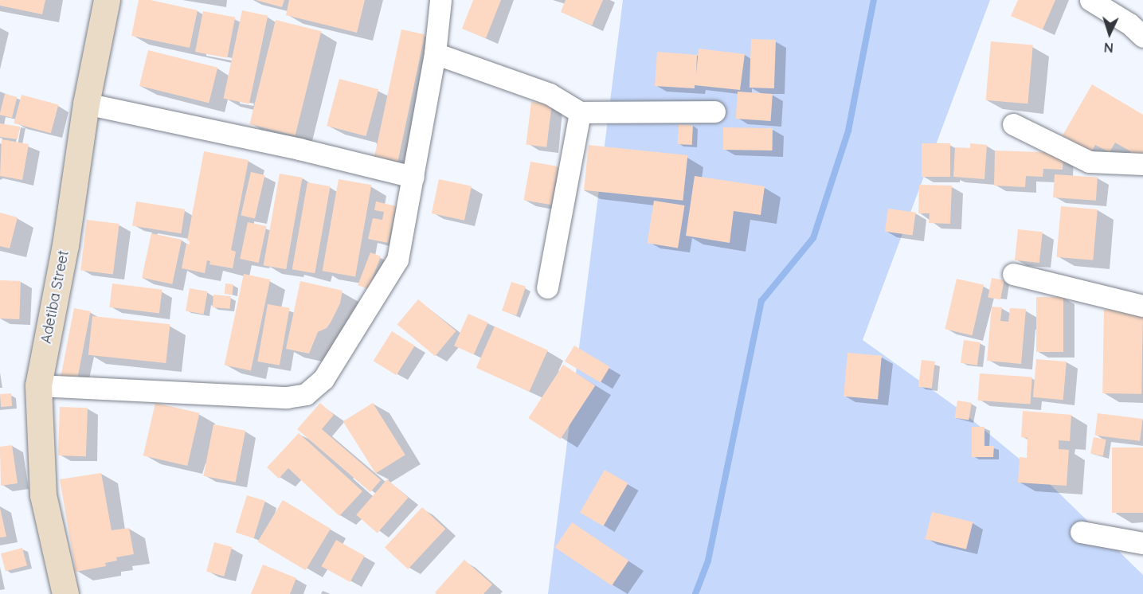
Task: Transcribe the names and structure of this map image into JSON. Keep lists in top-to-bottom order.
{
  "streets": {
    "street": ["Adetiba Street"]
  },
  "north": "bottom"
}
